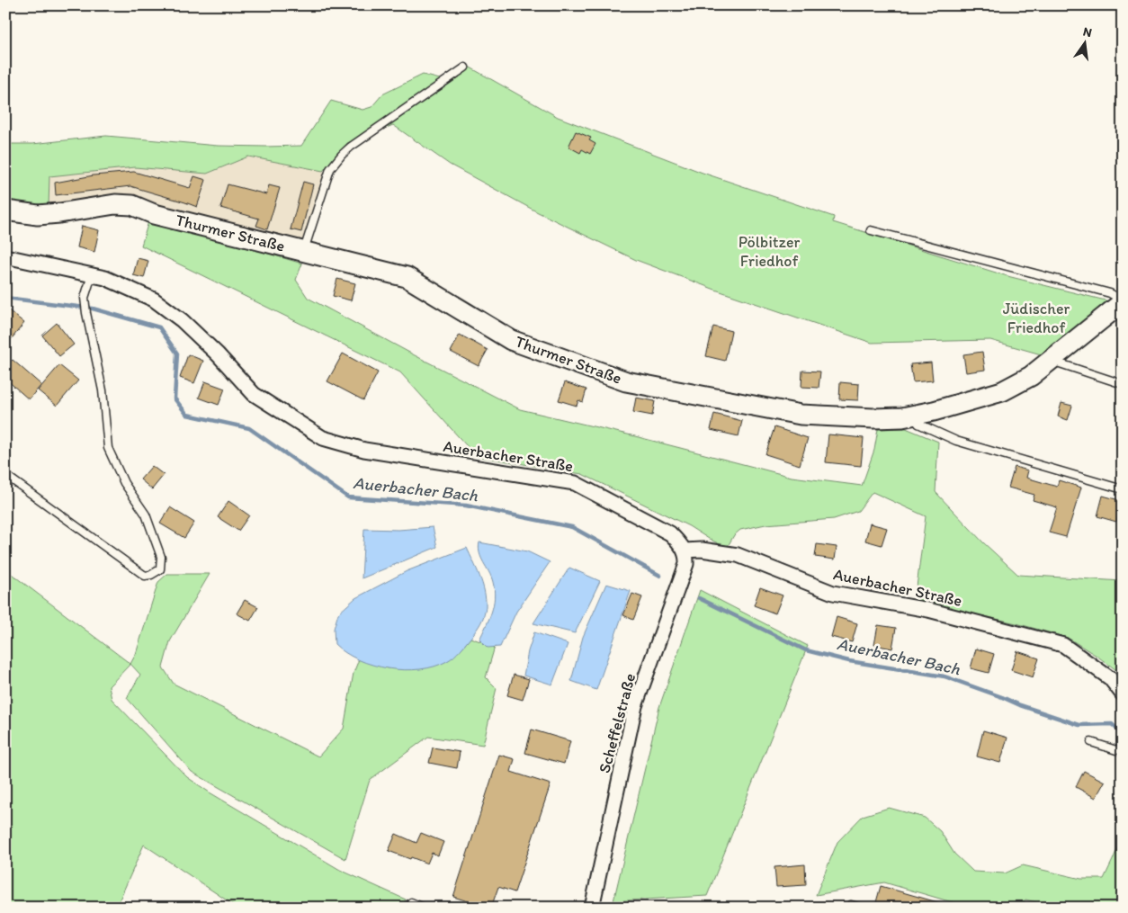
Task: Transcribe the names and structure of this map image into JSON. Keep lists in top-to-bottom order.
{
  "streets": {
    "street": ["Thurmer Straße", "Auerbacher Straße", "Scheffelstraße"]
  },
  "crossings": [
    ["Auerbacher Straße", "Scheffelstraße"]
  ],
  "water": ["Auerbacher Bach"],
  "parks": ["Pölbitzer Friedhof", "Jüdischer Friedhof"],
  "north": "top"
}
